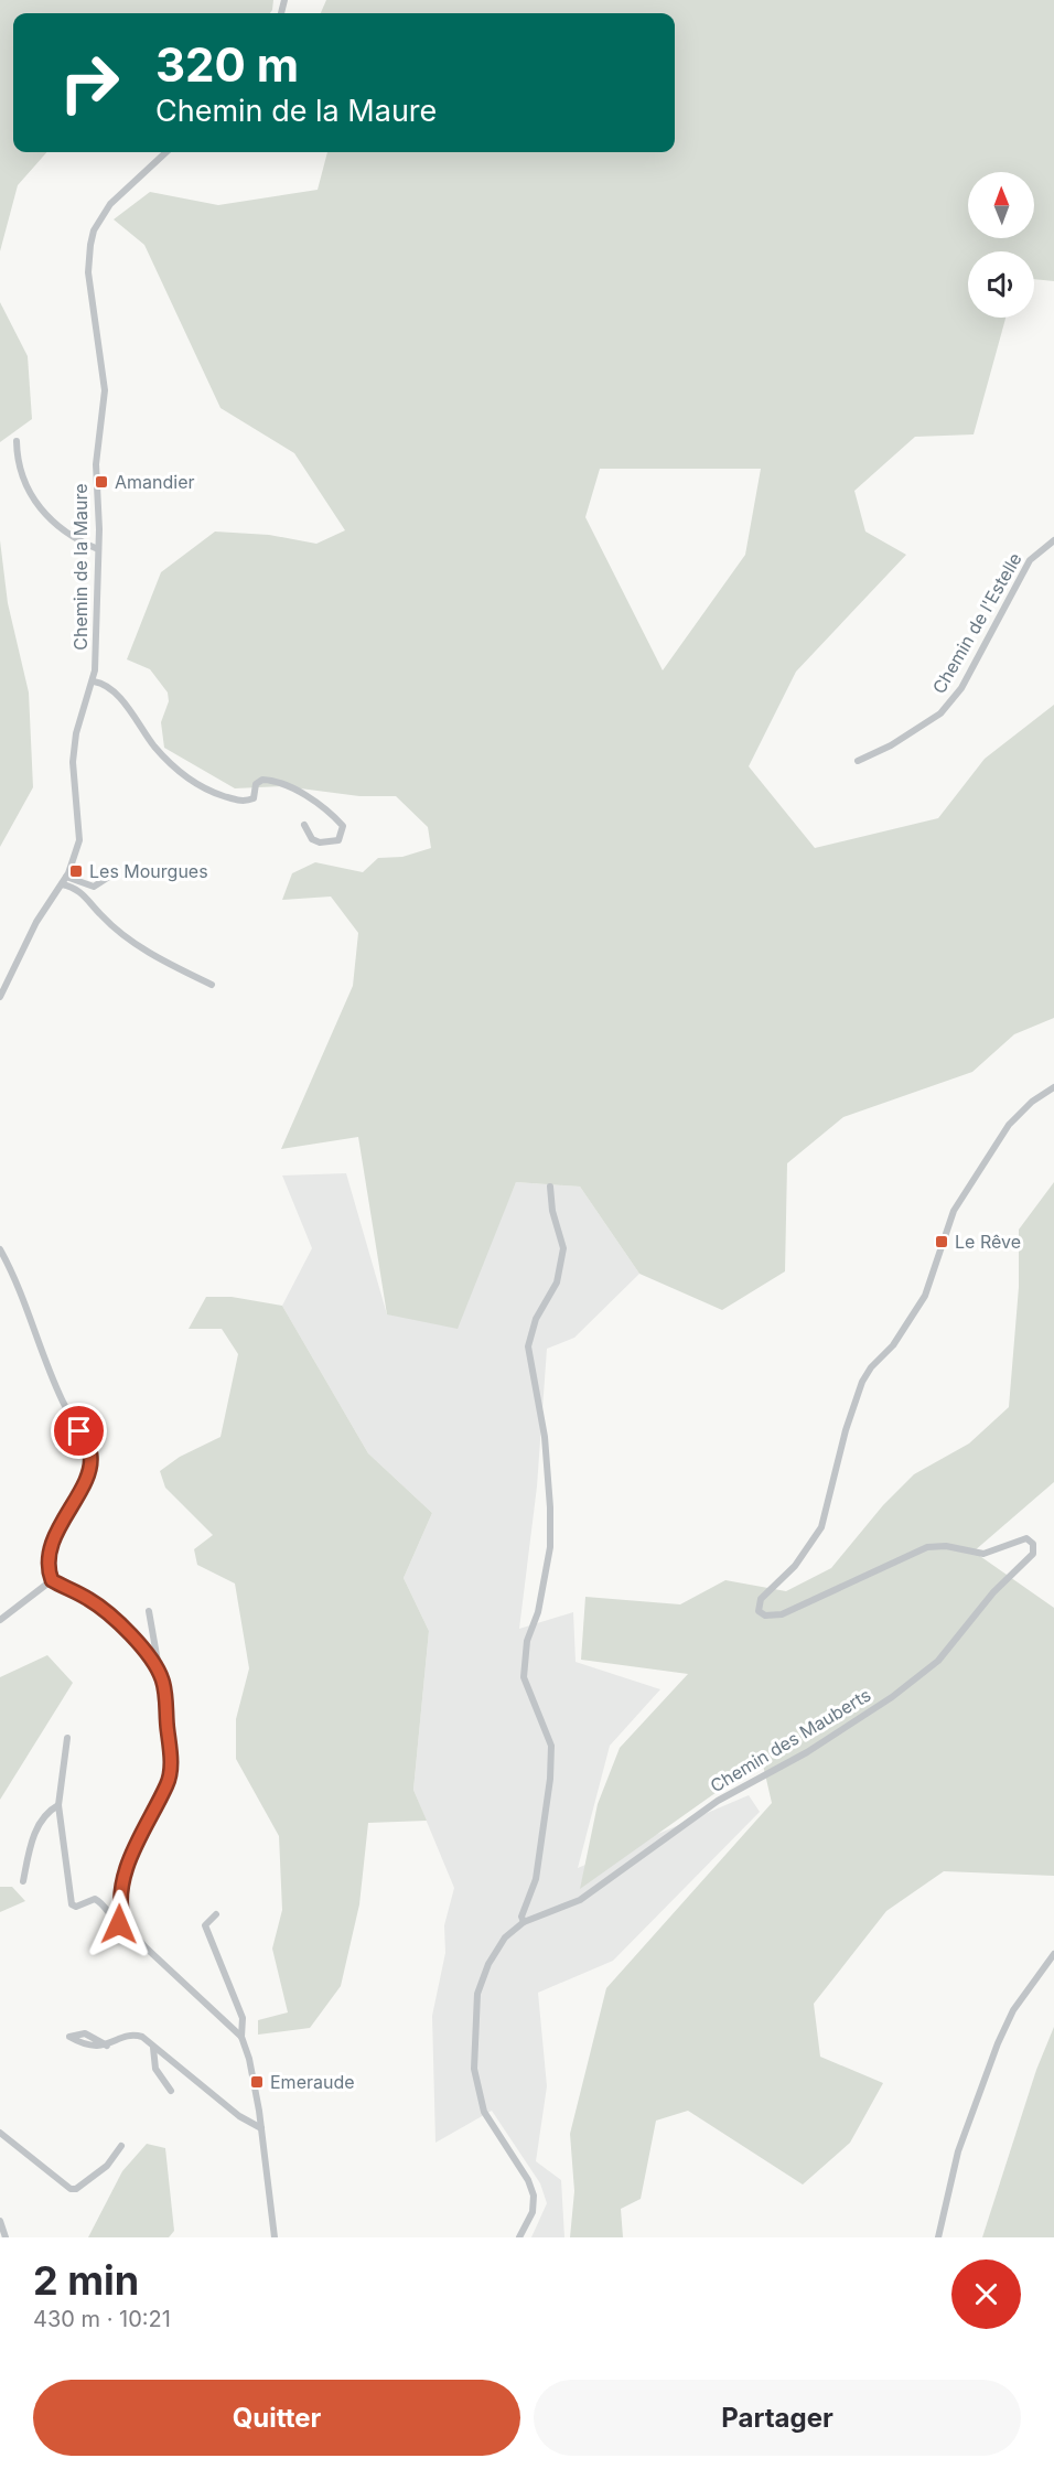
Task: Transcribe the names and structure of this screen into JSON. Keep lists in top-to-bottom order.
{
  "streets": {
    "street": ["Chemin de la Maure", "Chemin de l'Estelle", "Chemin des Mauberts"]
  },
  "places": {
    "transit": [
      "Amandier",
      "Les Mourgues",
      "Le Rêve",
      "Emeraude"
    ]
  },
  "north": "top",
  "page": {
    "turn": ["320 m", "Chemin de la Maure"],
    "heading": ["2 min", "430 m · 10:21"],
    "buttons": ["Quitter", "Partager"]
  }
}
